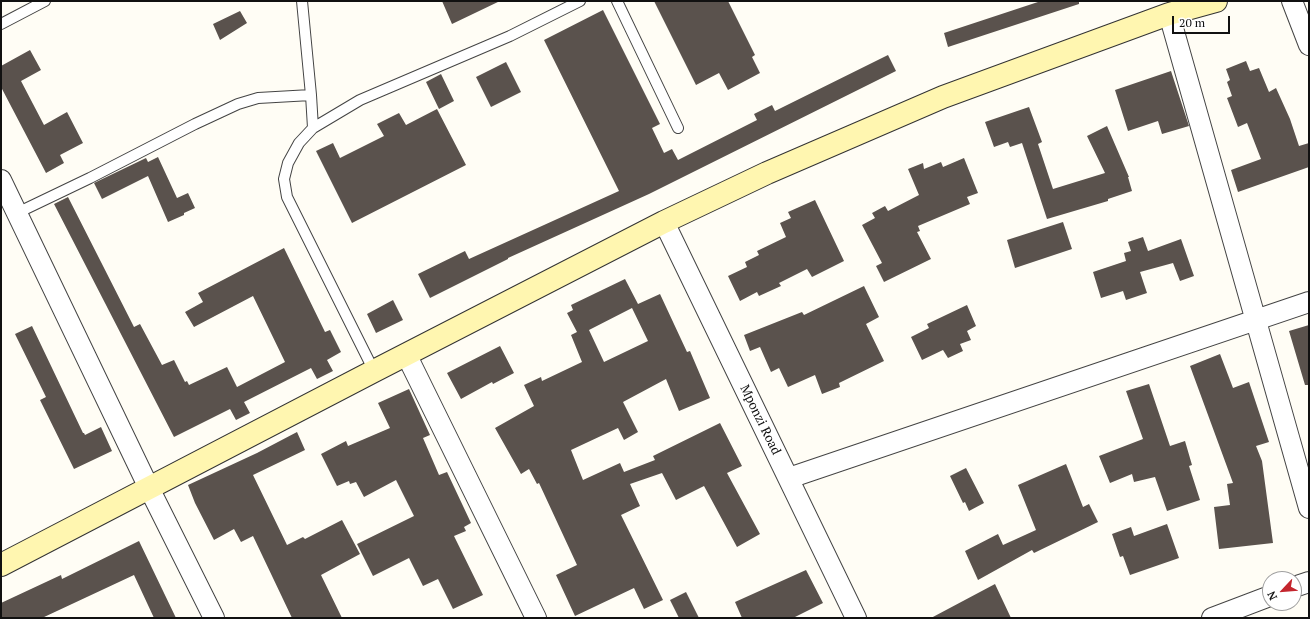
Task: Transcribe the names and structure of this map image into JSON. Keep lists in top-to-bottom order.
{
  "streets": {
    "street": ["Mponzi Road"]
  },
  "scale_bar": "20 m",
  "north": "bottom left"
}
